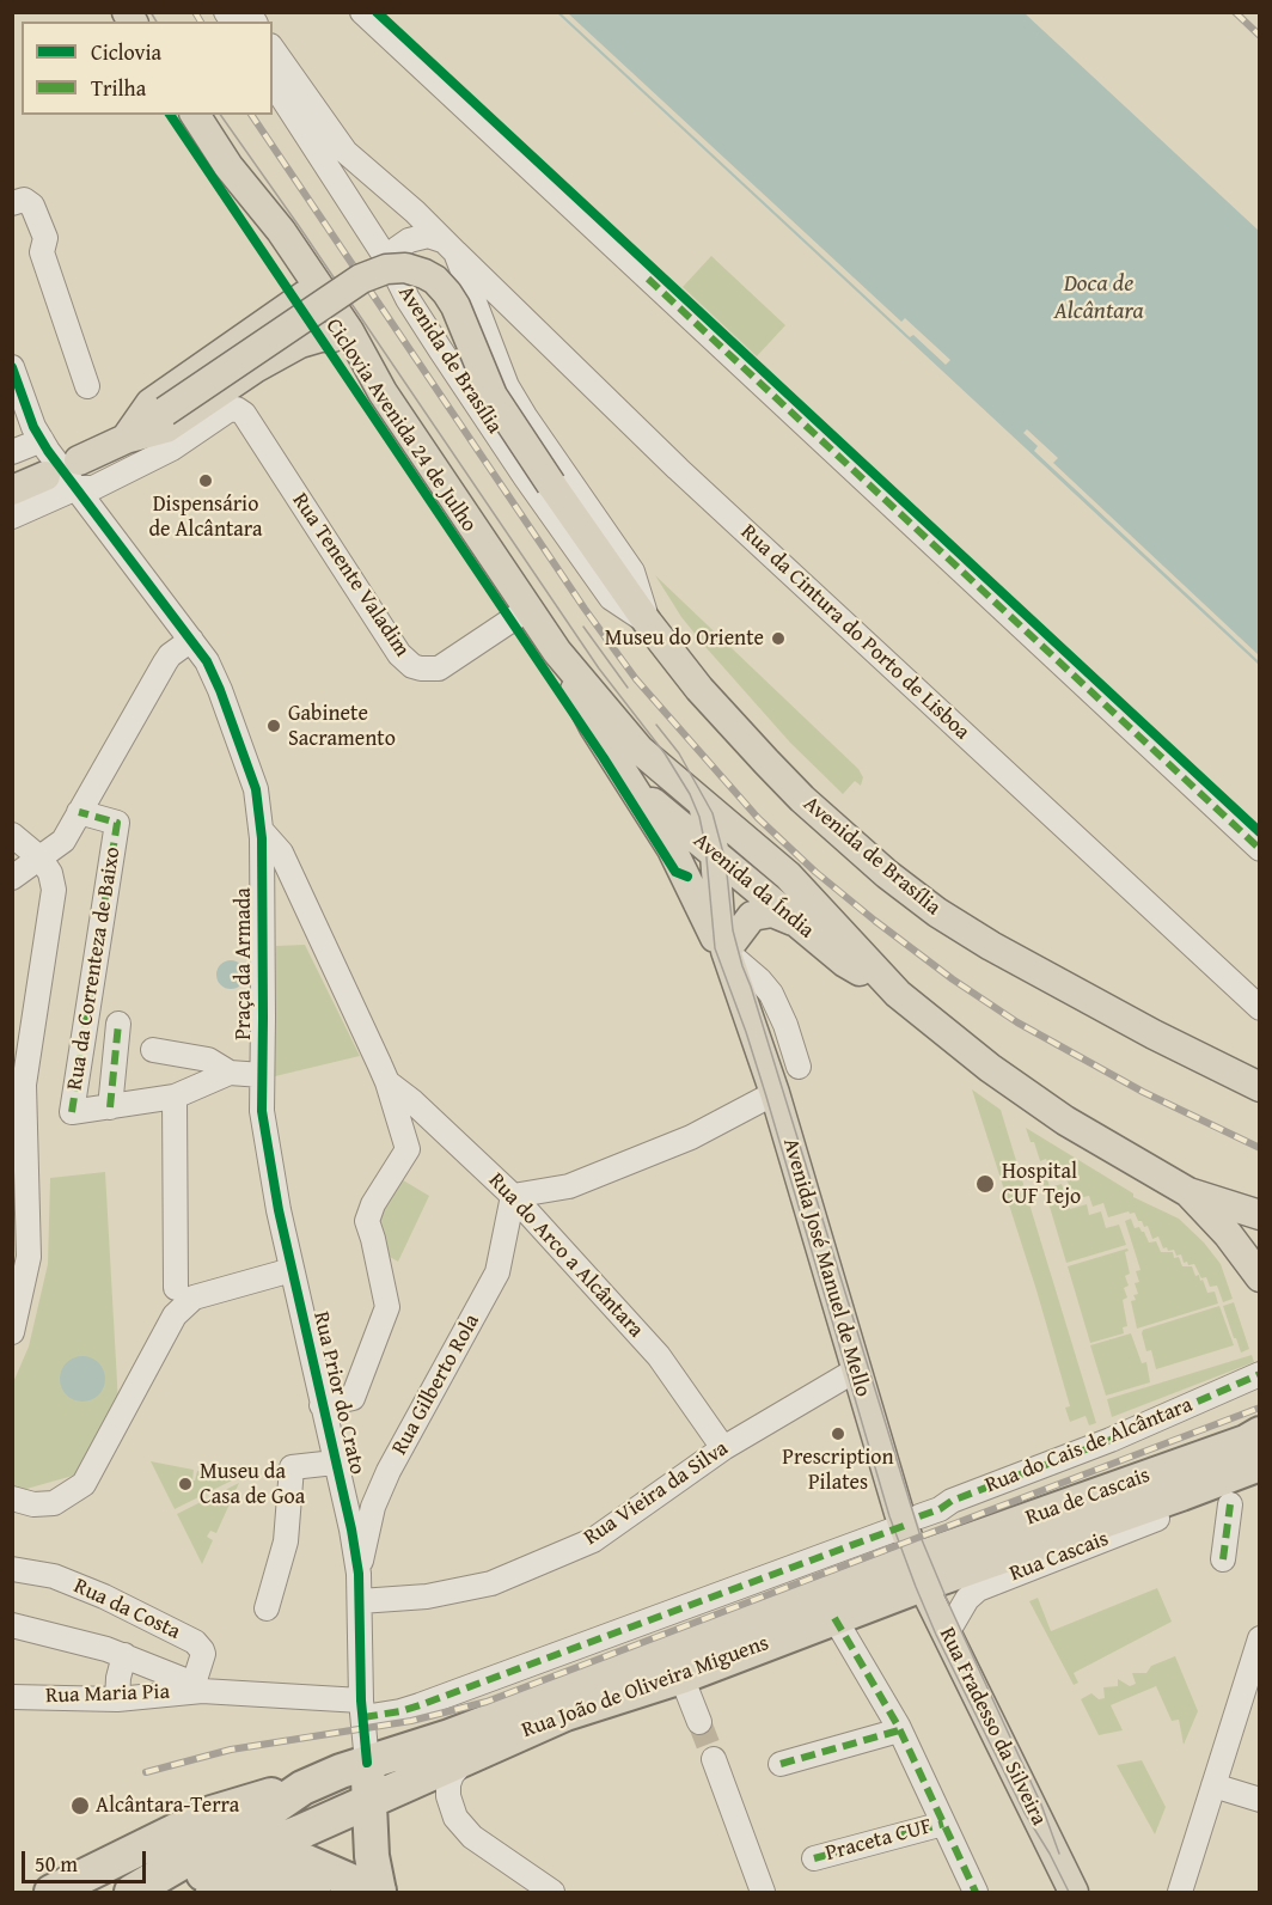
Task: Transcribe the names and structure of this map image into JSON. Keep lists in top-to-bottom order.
{
  "streets": {
    "highway": ["Rua de Cascais", "Rua João de Oliveira Miguens"],
    "main road": [
      "Avenida de Brasília",
      "Avenida da Índia",
      "Avenida José Manuel de Mello",
      "Rua Fradesso da Silveira"
    ],
    "street": [
      "Rua Tenente Valadim",
      "Rua da Cintura do Porto de Lisboa",
      "Praça da Armada",
      "Rua da Correnteza de Baixo",
      "Rua do Arco a Alcântara",
      "Rua Gilberto Rola",
      "Rua Prior do Crato",
      "Rua do Cais de Alcântara",
      "Rua Vieira da Silva",
      "Rua Cascais",
      "Rua da Costa",
      "Rua Maria Pia",
      "Praceta CUF"
    ],
    "cycle path": ["Ciclovia Avenida 24 de Julho"]
  },
  "crossings": [
    ["Avenida de Brasília", "Rua da Cintura do Porto de Lisboa"],
    ["Rua Tenente Valadim", "Praça da Armada"],
    ["Avenida da Índia", "Avenida José Manuel de Mello"],
    ["Praça da Armada", "Rua Prior do Crato"],
    ["Rua do Arco a Alcântara", "Rua Gilberto Rola"],
    ["Rua do Arco a Alcântara", "Rua Vieira da Silva"],
    ["Avenida José Manuel de Mello", "Rua do Cais de Alcântara"],
    ["Avenida José Manuel de Mello", "Rua Vieira da Silva"],
    ["Avenida José Manuel de Mello", "Rua de Cascais"],
    ["Avenida José Manuel de Mello", "Rua João de Oliveira Miguens"],
    ["Avenida José Manuel de Mello", "Rua Fradesso da Silveira"],
    ["Rua Gilberto Rola", "Rua Prior do Crato"],
    ["Rua Prior do Crato", "Rua do Cais de Alcântara"],
    ["Rua Prior do Crato", "Rua Vieira da Silva"],
    ["Rua Prior do Crato", "Rua João de Oliveira Miguens"],
    ["Rua de Cascais", "Rua Cascais"],
    ["Rua de Cascais", "Rua João de Oliveira Miguens"],
    ["Rua de Cascais", "Rua Fradesso da Silveira"],
    ["Rua Cascais", "Rua Fradesso da Silveira"],
    ["Rua da Costa", "Rua Maria Pia"],
    ["Rua João de Oliveira Miguens", "Rua Fradesso da Silveira"]
  ],
  "water": ["Doca de Alcântara"],
  "places": [
    "Dispensário de Alcântara",
    "Museu do Oriente",
    "Gabinete Sacramento",
    "Hospital CUF Tejo",
    "Prescription Pilates",
    "Museu da Casa de Goa",
    "Alcântara-Terra"
  ],
  "legend": ["Ciclovia", "Trilha"],
  "scale_bar": "50 m"
}
